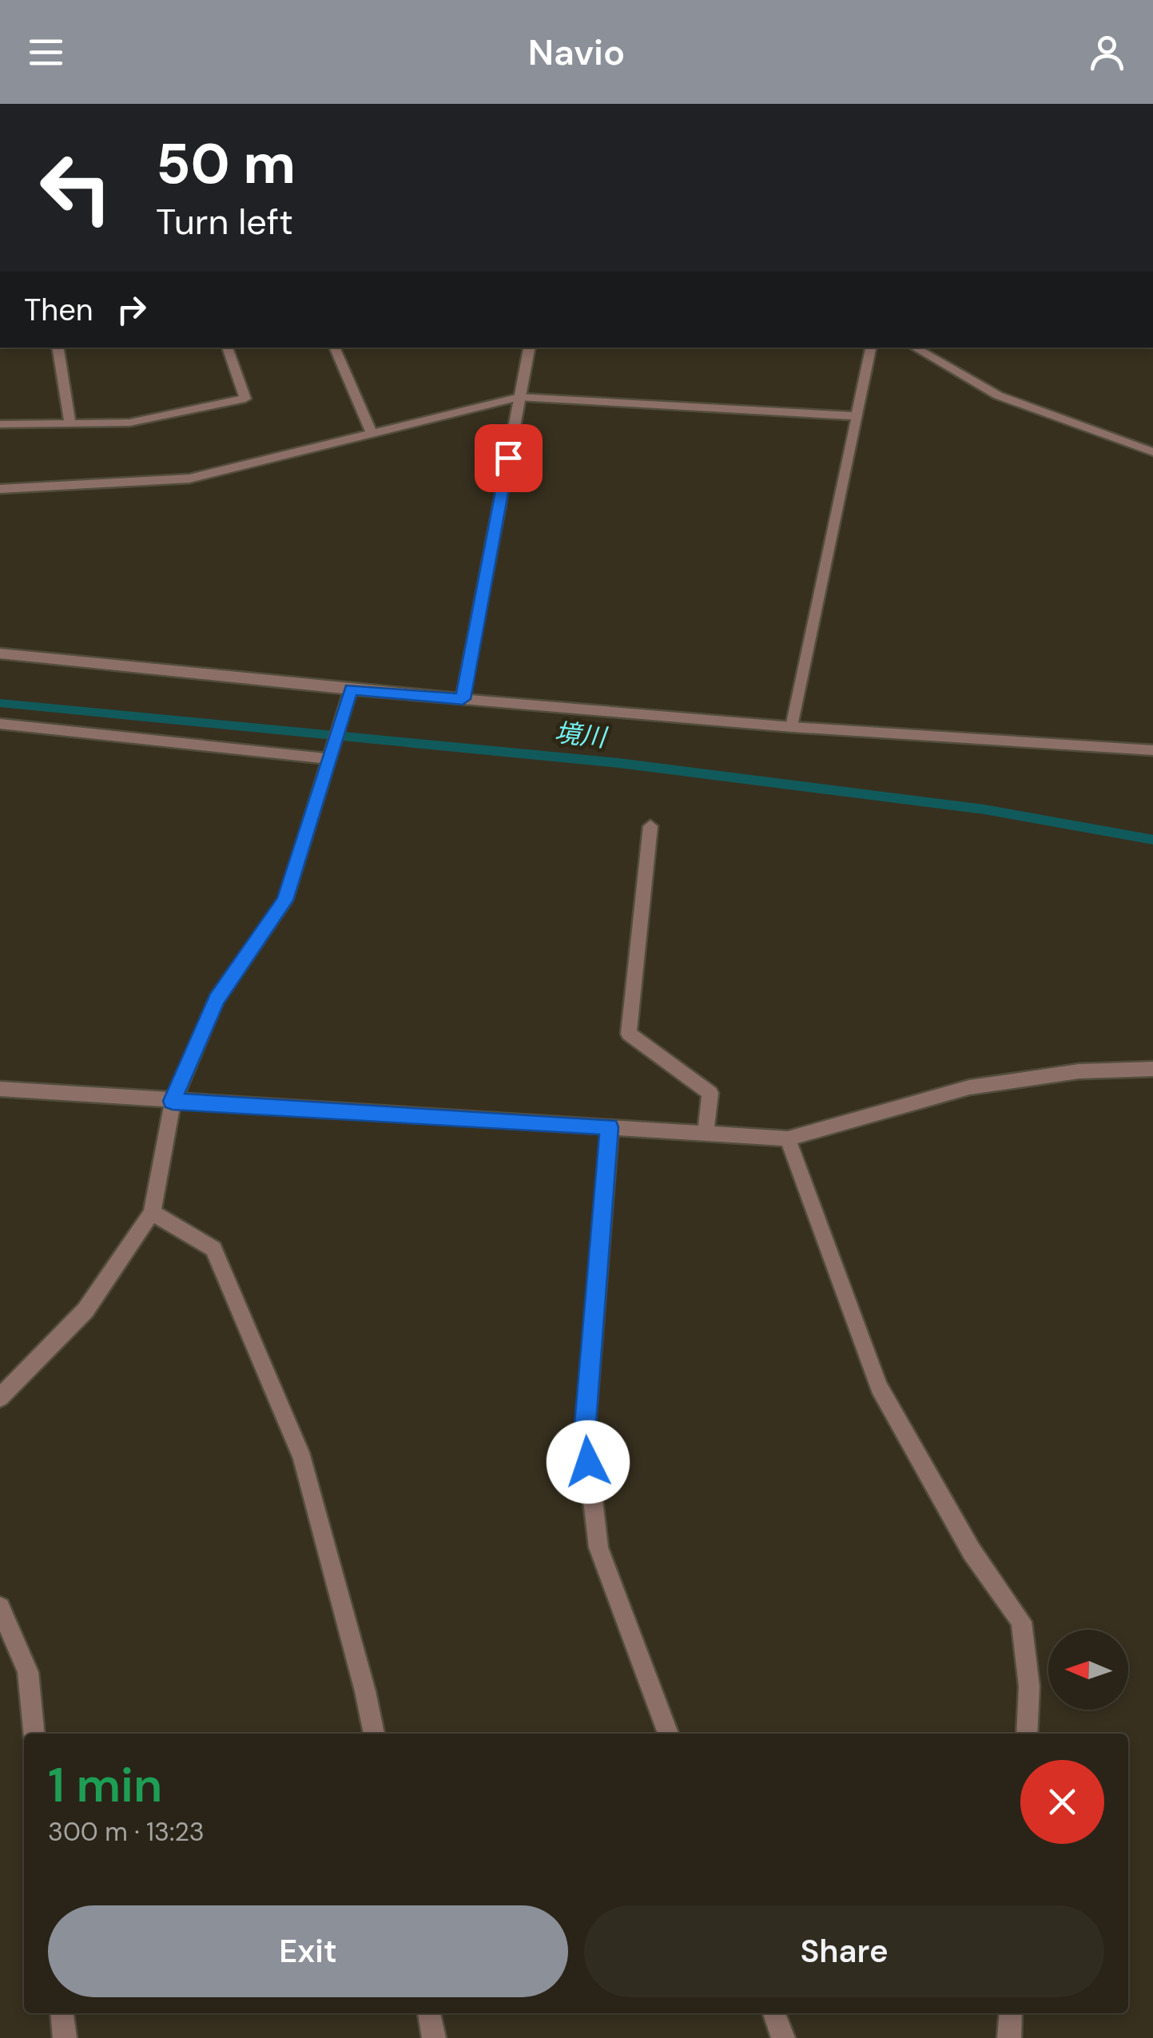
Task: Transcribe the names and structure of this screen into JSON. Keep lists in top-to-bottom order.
{
  "water": ["境川"],
  "north": "left",
  "page": {
    "header": "Navio",
    "turn": ["50 m", "Turn left"],
    "then": "Then",
    "heading": ["1 min", "300 m · 13:23"],
    "buttons": ["Exit", "Share"]
  }
}
